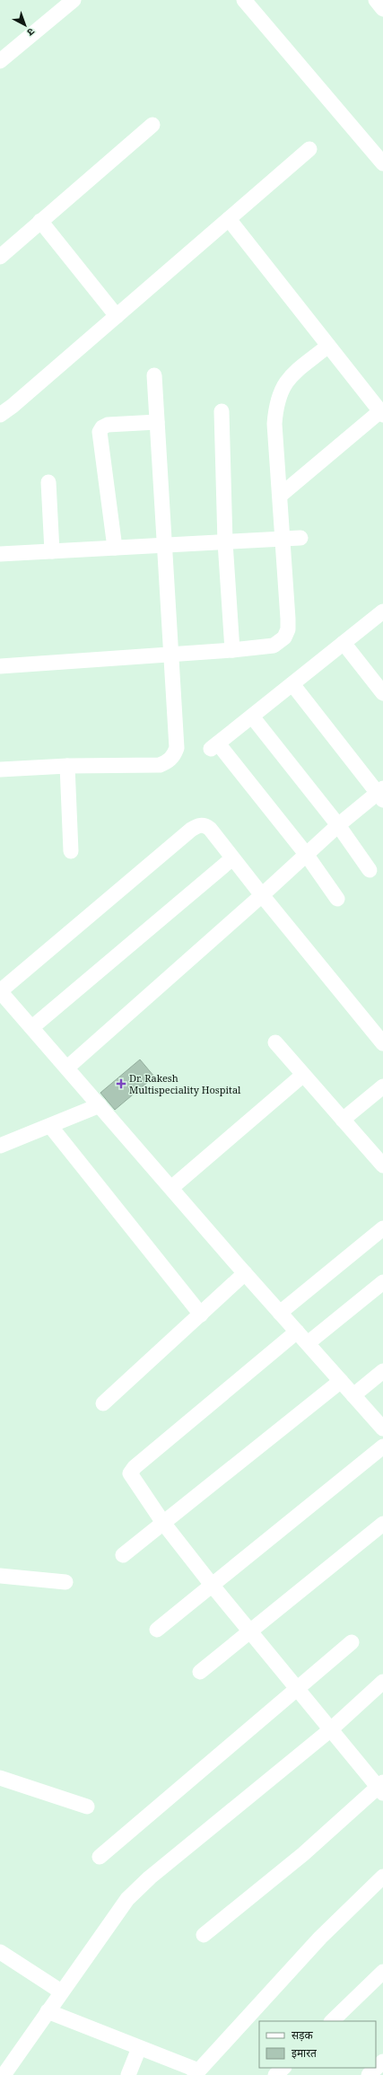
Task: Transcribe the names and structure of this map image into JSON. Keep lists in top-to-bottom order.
{
  "places": {
    "health": ["Dr. Rakesh Multispeciality Hospital"]
  },
  "legend": ["सड़क", "इमारत"],
  "north": "bottom right"
}
